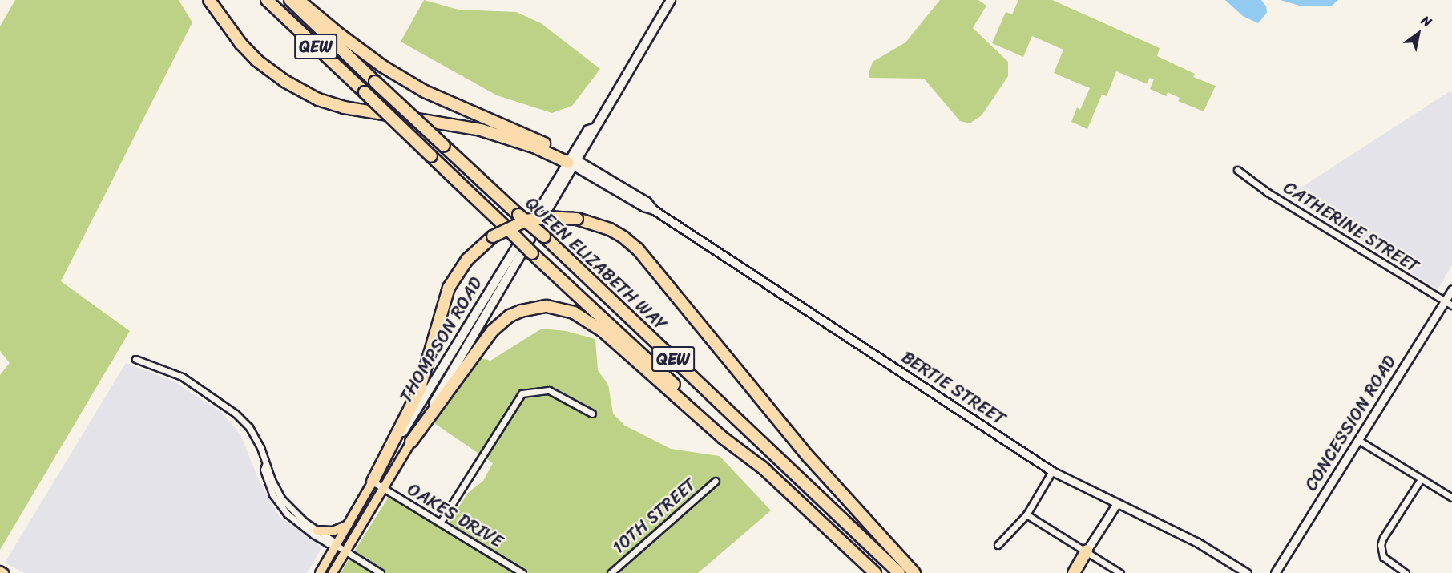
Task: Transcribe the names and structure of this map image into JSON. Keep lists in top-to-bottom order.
{
  "streets": {
    "highway": ["QEW", "QUEEN ELIZABETH WAY"],
    "main road": ["THOMPSON ROAD"],
    "street": [
      "CATHERINE STREET",
      "BERTIE STREET",
      "CONCESSION ROAD",
      "OAKES DRIVE",
      "10TH STREET"
    ]
  },
  "crossings": [
    ["CATHERINE STREET", "CONCESSION ROAD"],
    ["THOMPSON ROAD", "BERTIE STREET"],
    ["THOMPSON ROAD", "OAKES DRIVE"]
  ],
  "north": "top right"
}
